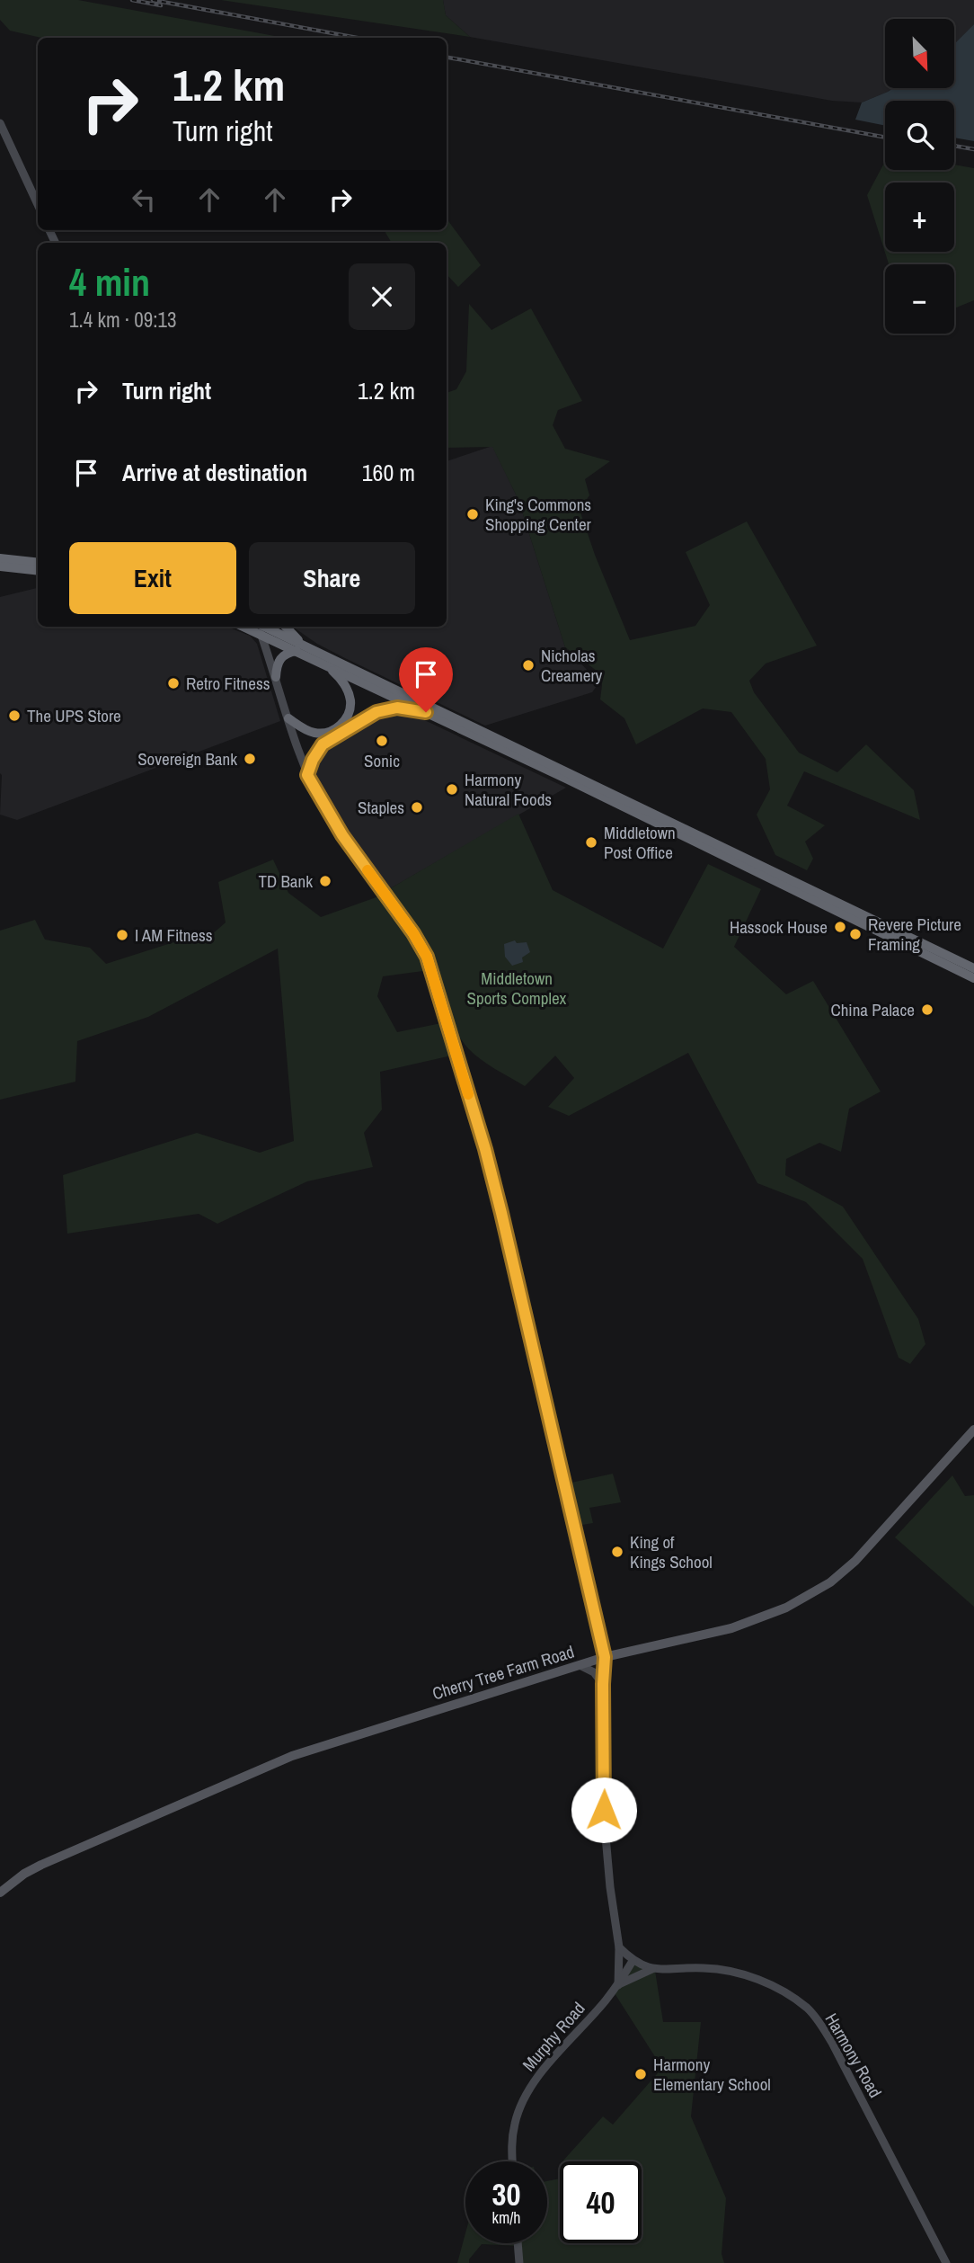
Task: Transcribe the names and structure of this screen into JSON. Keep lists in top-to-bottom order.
{
  "streets": {
    "main road": ["Cherry Tree Farm Road"],
    "street": ["Murphy Road", "Harmony Road"]
  },
  "crossings": [
    ["Murphy Road", "Harmony Road"]
  ],
  "parks": ["Middletown Sports Complex"],
  "places": [
    "King's Commons Shopping Center",
    "Nicholas Creamery",
    "Retro Fitness",
    "The UPS Store",
    "Sonic",
    "Sovereign Bank",
    "Harmony Natural Foods",
    "Staples",
    "Middletown Post Office",
    "TD Bank",
    "Hassock House",
    "Revere Picture Framing",
    "I AM Fitness",
    "China Palace",
    "King of Kings School",
    "Harmony Elementary School"
  ],
  "north": "bottom right",
  "page": {
    "map_buttons": ["+", "−"],
    "turn": ["1.2 km", "Turn right"],
    "heading": ["4 min", "1.4 km · 09:13"],
    "list": [
      {
        "name": "Turn right",
        "value": "1.2 km"
      },
      {
        "name": "Arrive at destination",
        "value": "160 m"
      }
    ],
    "buttons": ["Exit", "Share"],
    "speed": "30 km/h",
    "limit": "40"
  }
}
